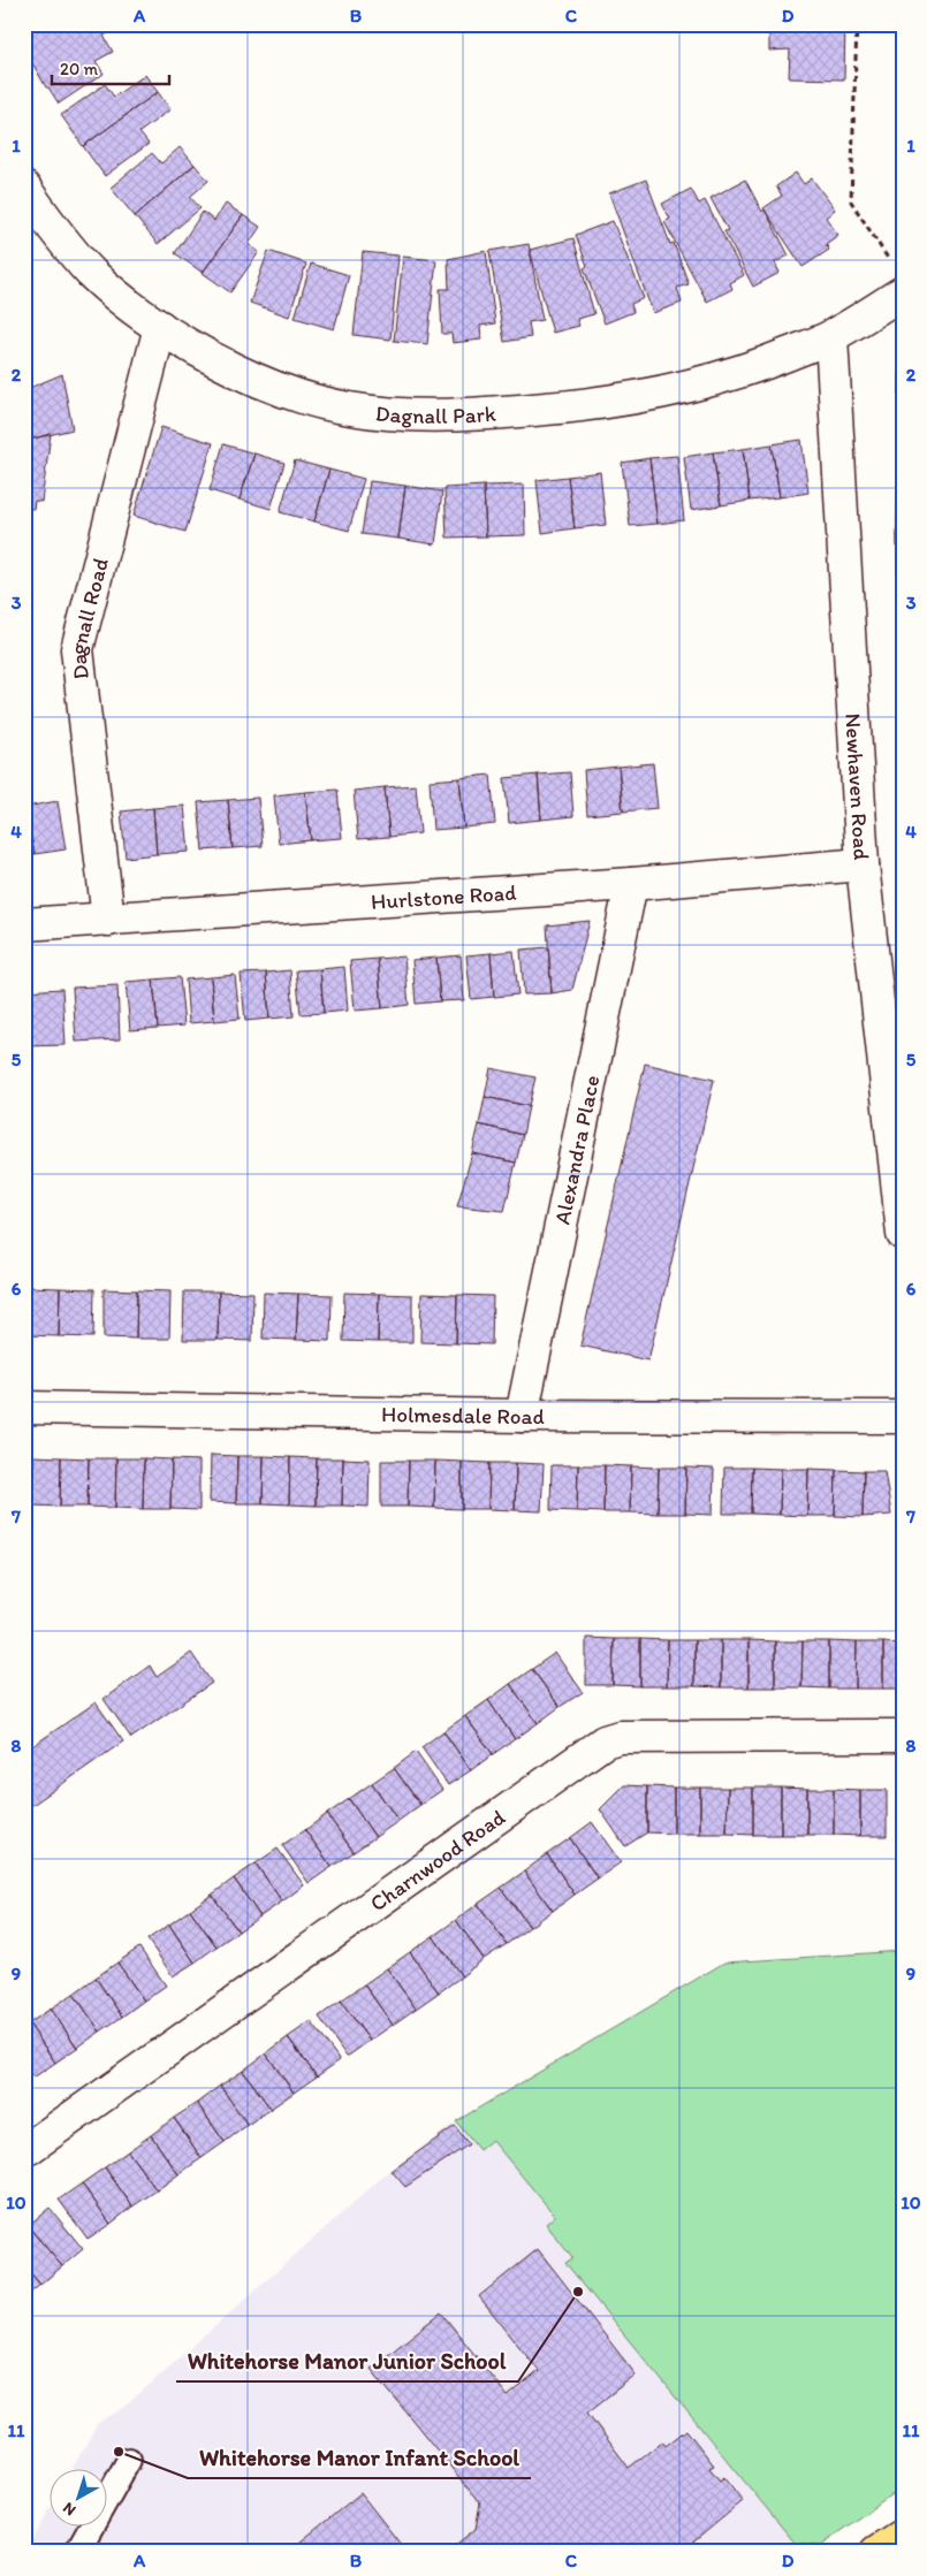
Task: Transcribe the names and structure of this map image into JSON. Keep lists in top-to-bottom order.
{
  "streets": {
    "street": [
      "Dagnall Park",
      "Dagnall Road",
      "Newhaven Road",
      "Hurlstone Road",
      "Alexandra Place",
      "Holmesdale Road",
      "Charnwood Road"
    ]
  },
  "crossings": [
    ["Dagnall Park", "Dagnall Road"],
    ["Dagnall Park", "Newhaven Road"],
    ["Dagnall Road", "Hurlstone Road"],
    ["Newhaven Road", "Hurlstone Road"],
    ["Hurlstone Road", "Alexandra Place"],
    ["Alexandra Place", "Holmesdale Road"]
  ],
  "places": ["Whitehorse Manor Junior School", "Whitehorse Manor Infant School"],
  "scale_bar": "20 m",
  "north": "bottom left",
  "grid": {
    "columns": [
      "A",
      "B",
      "C",
      "D"
    ],
    "rows": [
      "1",
      "2",
      "3",
      "4",
      "5",
      "6",
      "7",
      "8",
      "9",
      "10",
      "11"
    ]
  }
}
